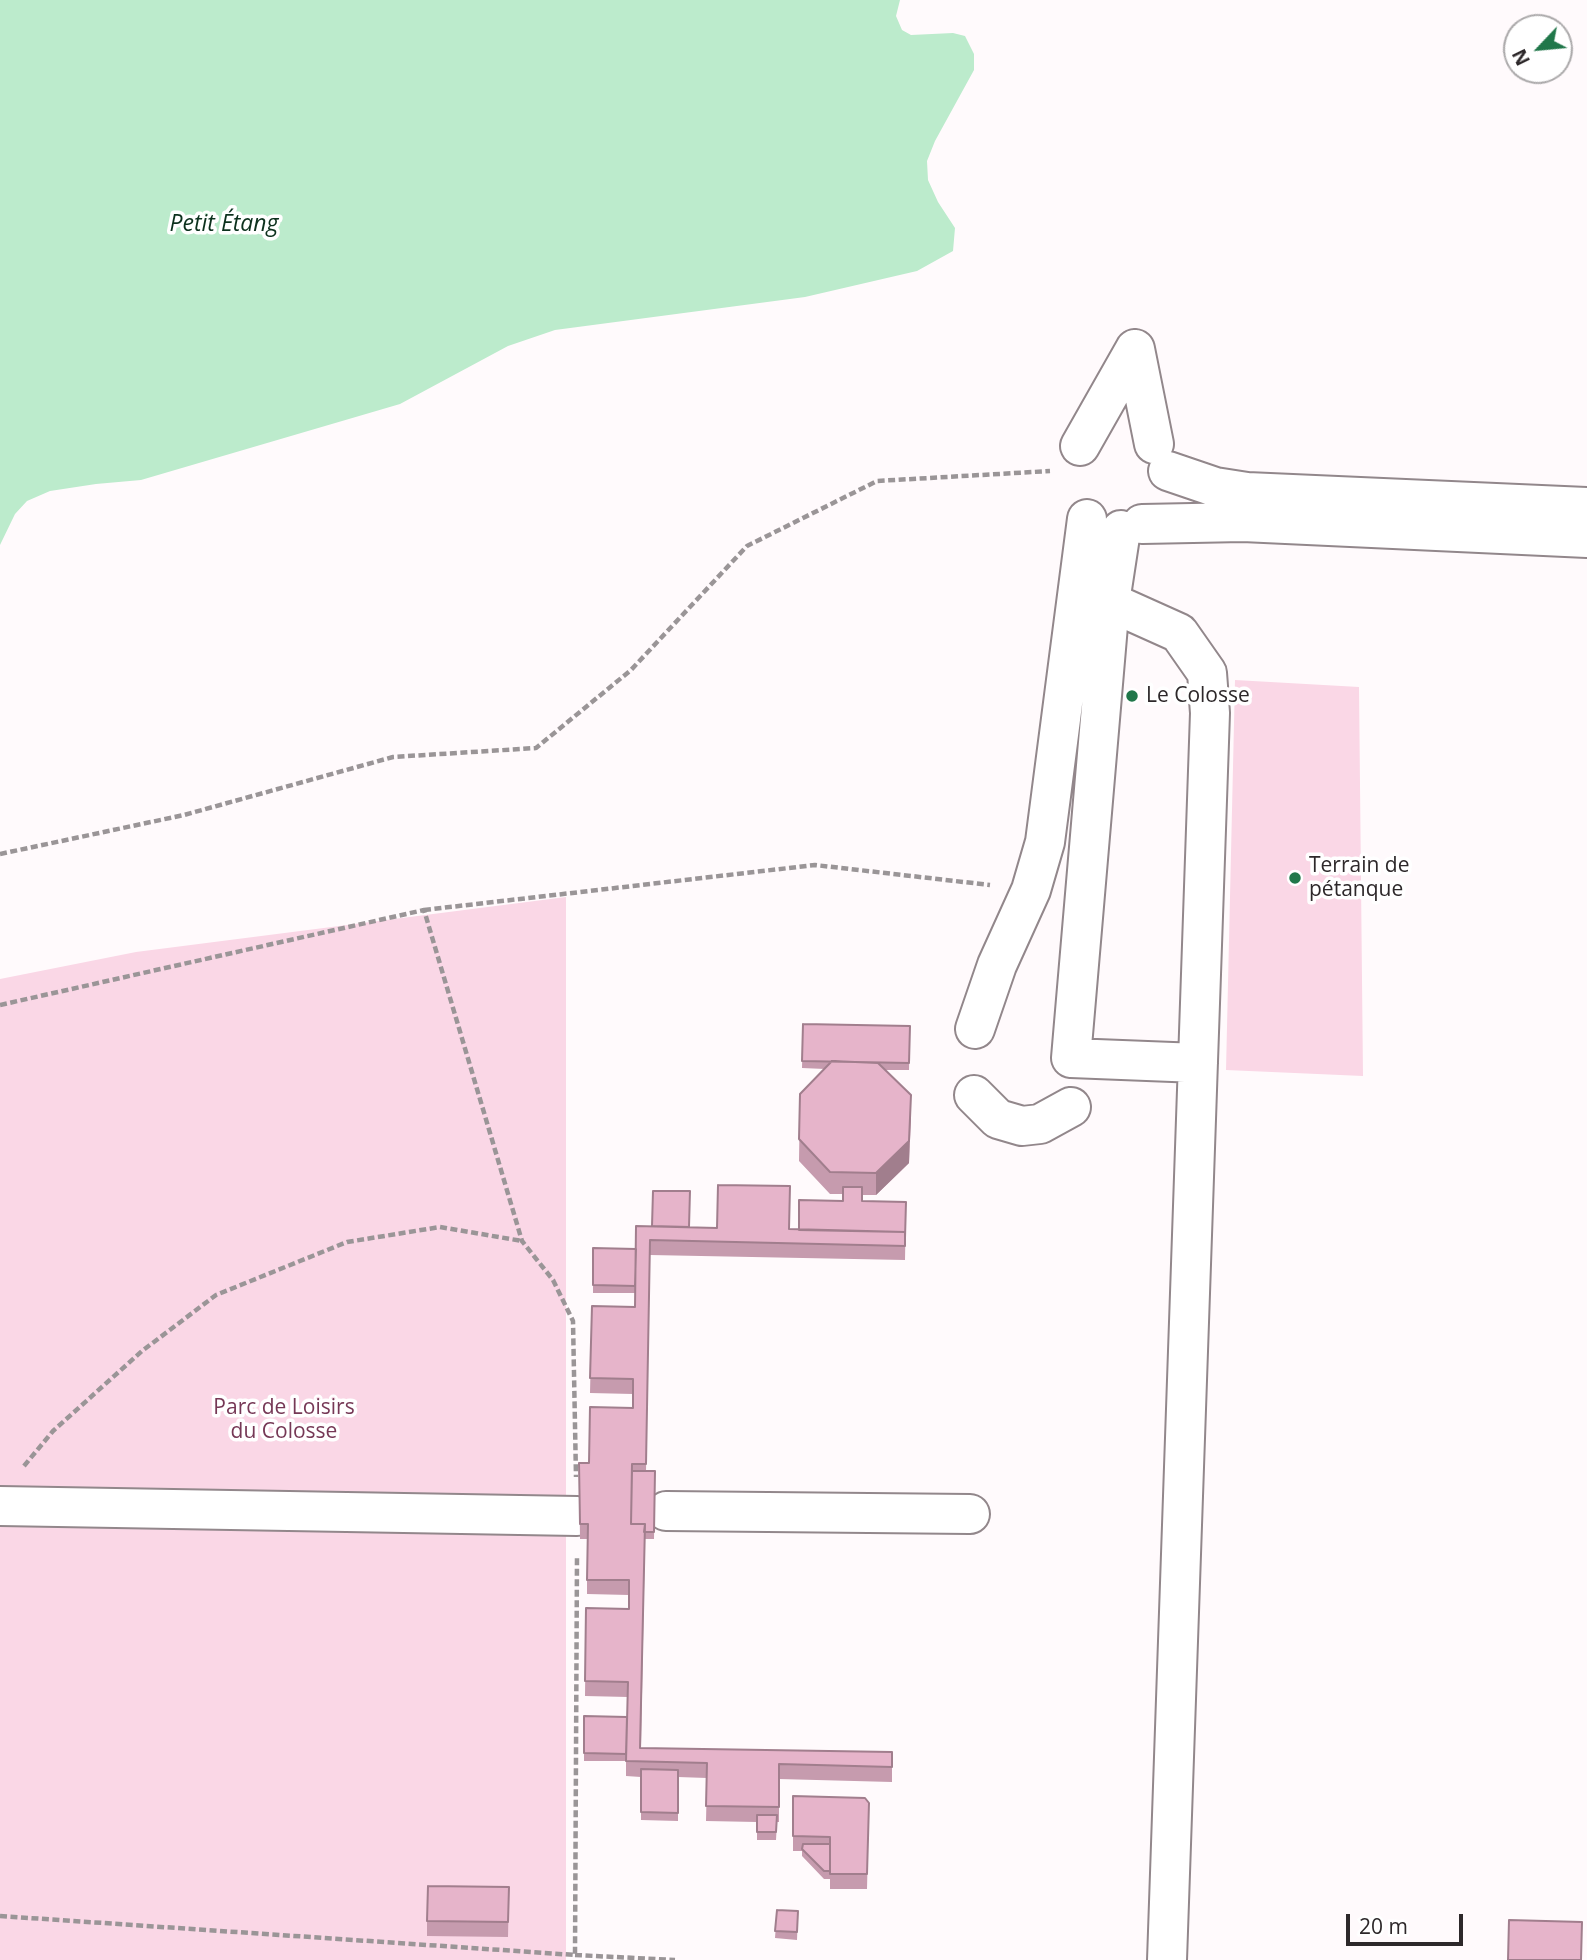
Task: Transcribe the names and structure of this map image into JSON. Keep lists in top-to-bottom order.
{
  "water": ["Petit Étang"],
  "parks": ["Parc de Loisirs du Colosse"],
  "places": ["Le Colosse", "Terrain de pétanque"],
  "scale_bar": "20 m",
  "north": "bottom left"
}
